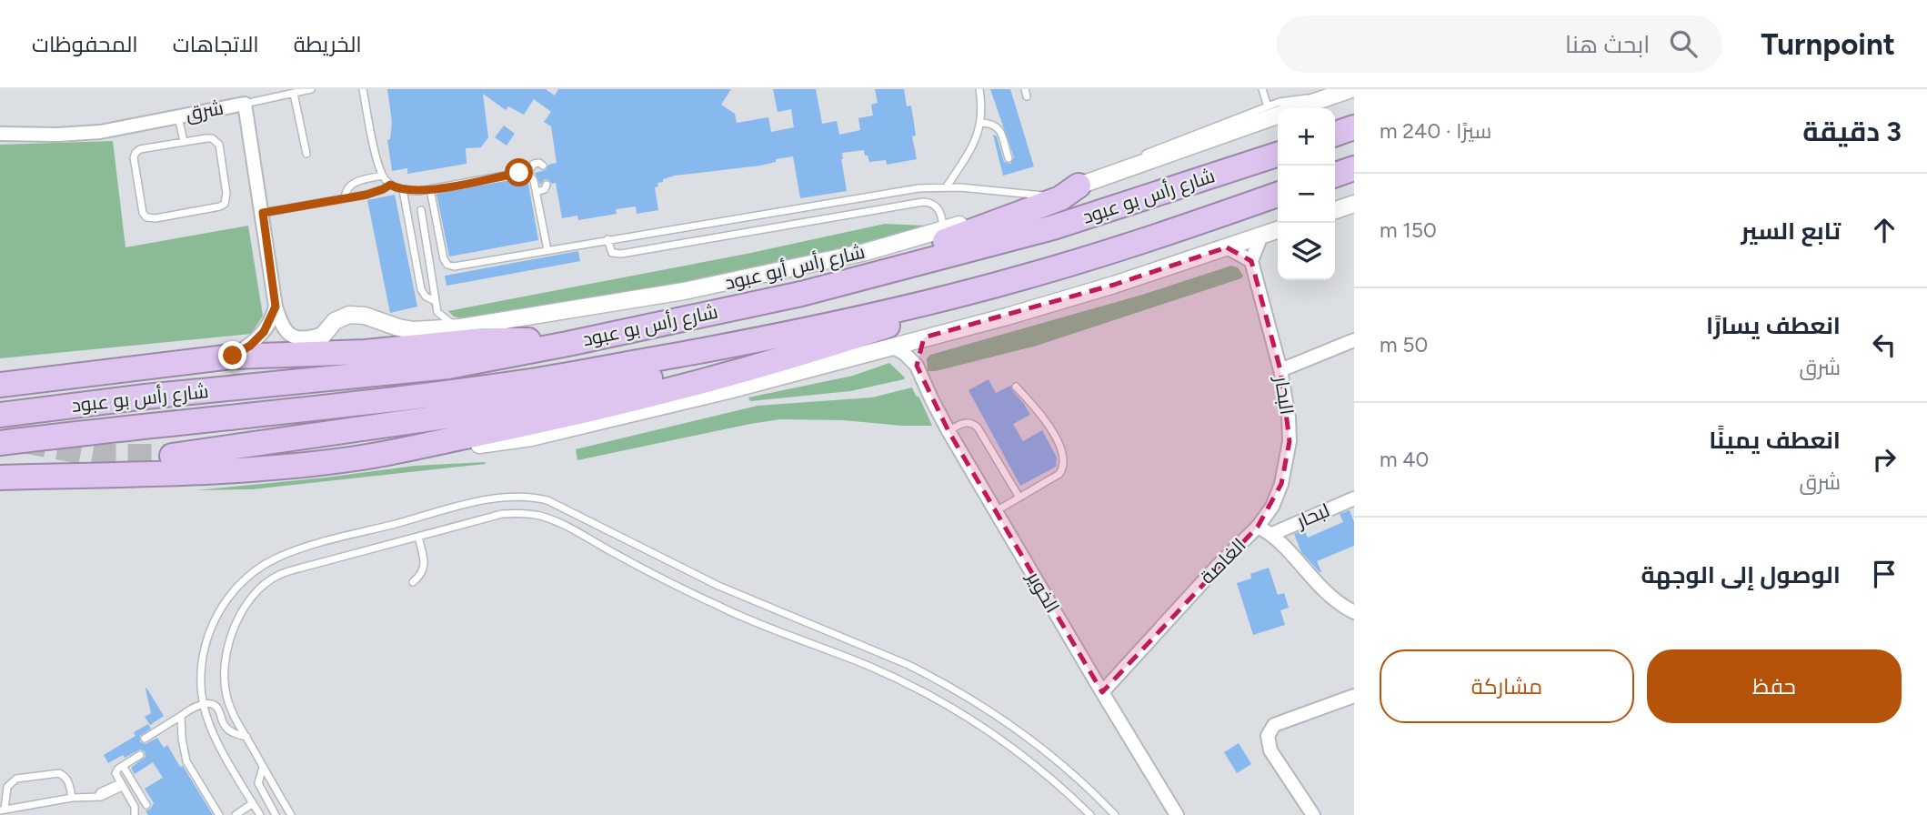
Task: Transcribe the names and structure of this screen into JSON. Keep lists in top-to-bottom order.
{
  "streets": {
    "highway": ["شارع رأس بو عبود"],
    "street": [
      "شرق",
      "شارع رأس أبو عبود",
      "البحار",
      "لبحار",
      "الغاصة",
      "الخوير"
    ]
  },
  "crossings": [
    ["شرق", "شارع رأس أبو عبود"],
    ["البحار", "الغاصة"],
    ["لبحار", "الغاصة"],
    ["الغاصة", "الخوير"]
  ],
  "page": {
    "header": "Turnpoint",
    "search": "ابحث هنا",
    "nav": ["الخريطة", "الاتجاهات", "المحفوظات"],
    "heading": ["3 دقيقة", "سيرًا · 240 m"],
    "map_buttons": ["+", "−"],
    "list": [
      ["تابع السير", "150 m"],
      ["انعطف يسارًا", "شرق", "50 m"],
      ["انعطف يمينًا", "شرق", "40 m"],
      "الوصول إلى الوجهة"
    ],
    "buttons": ["حفظ", "مشاركة"]
  }
}
